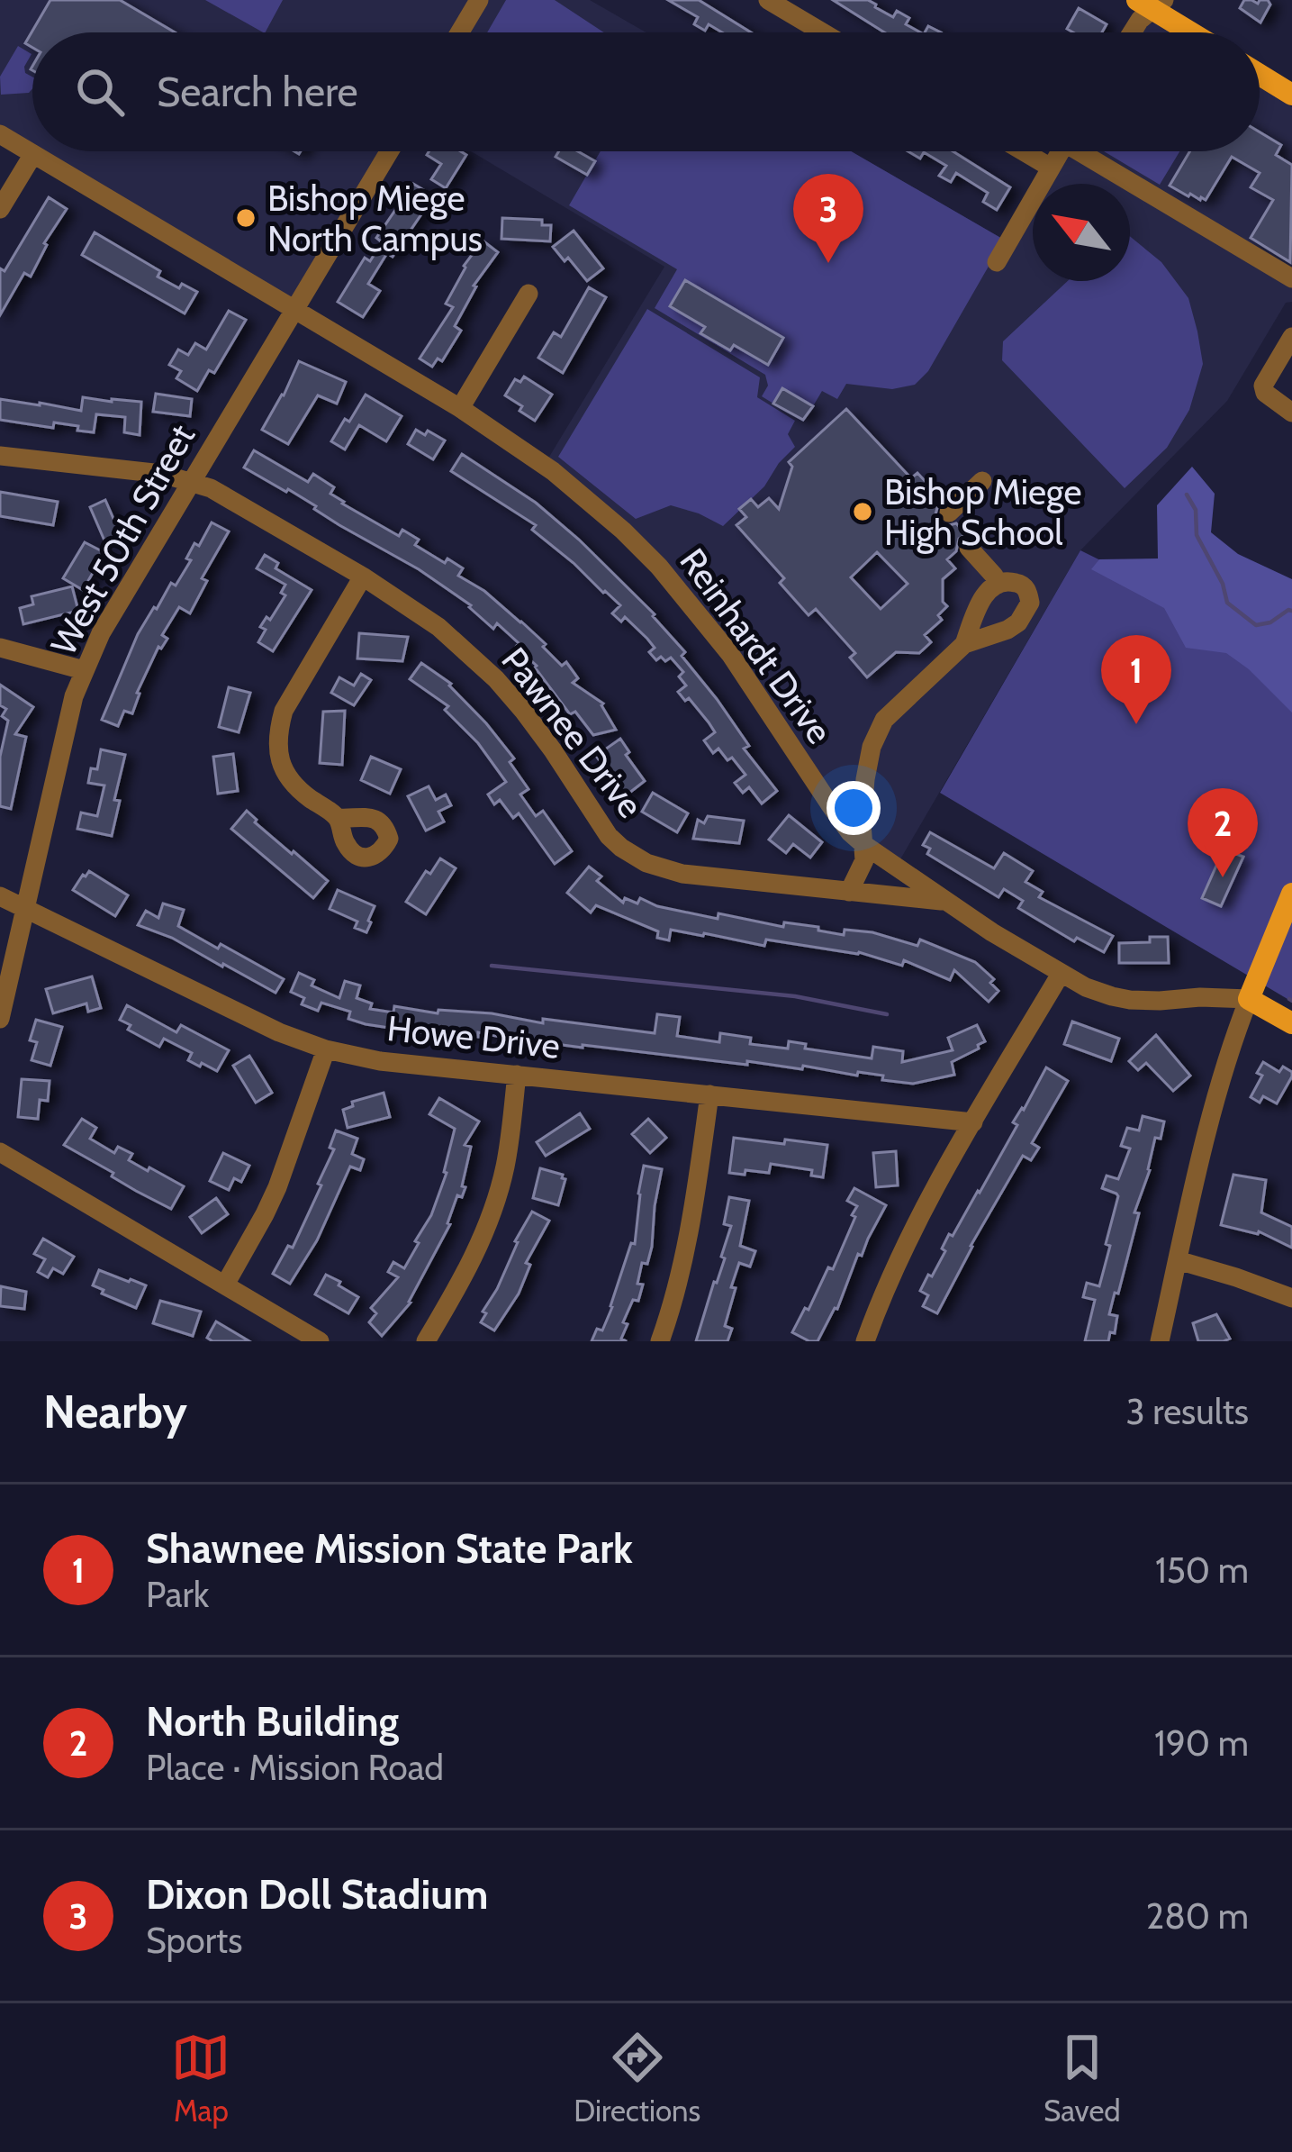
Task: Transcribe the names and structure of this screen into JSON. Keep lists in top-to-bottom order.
{
  "streets": {
    "street": [
      "West 50th Street",
      "Reinhardt Drive",
      "Pawnee Drive",
      "Howe Drive"
    ]
  },
  "crossings": [
    ["West 50th Street", "Reinhardt Drive"],
    ["West 50th Street", "Pawnee Drive"],
    ["West 50th Street", "Howe Drive"],
    ["Reinhardt Drive", "Pawnee Drive"]
  ],
  "places": ["Bishop Miege North Campus", "Bishop Miege High School"],
  "north": "top left",
  "page": {
    "search": "Search here",
    "pins": ["3", "1", "2"],
    "heading": ["Nearby", "3 results"],
    "list": [
      {
        "mark": "1",
        "name": "Shawnee Mission State Park",
        "note": "Park",
        "value": "150 m"
      },
      {
        "mark": "2",
        "name": "North Building",
        "note": "Place · Mission Road",
        "value": "190 m"
      },
      {
        "mark": "3",
        "name": "Dixon Doll Stadium",
        "note": "Sports",
        "value": "280 m"
      }
    ],
    "nav": ["Map", "Directions", "Saved"]
  }
}
